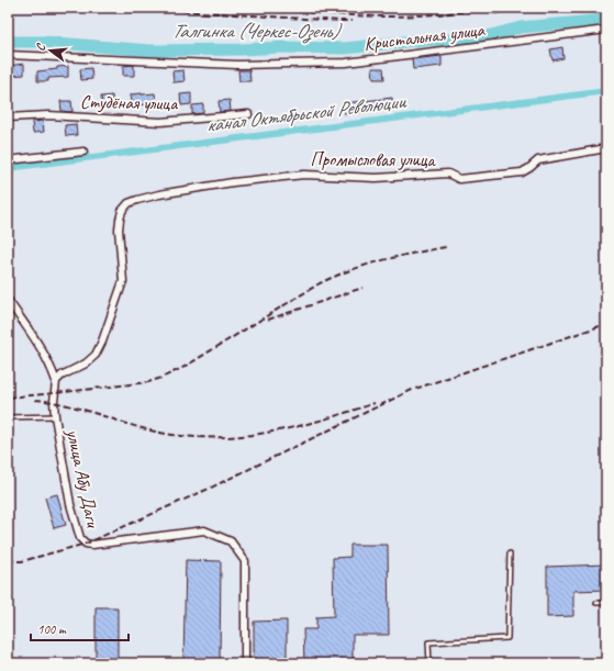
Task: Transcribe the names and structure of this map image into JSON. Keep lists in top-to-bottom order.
{
  "streets": {
    "street": [
      "Кристальная улица",
      "Студёная улица",
      "Промысловая улица",
      "улица Абу Даги"
    ]
  },
  "crossings": [
    ["Промысловая улица", "улица Абу Даги"]
  ],
  "water": ["Талгинка (Черкес-Озень)", "канал Октябрьской Революции"],
  "scale_bar": "100 m",
  "north": "left"
}
